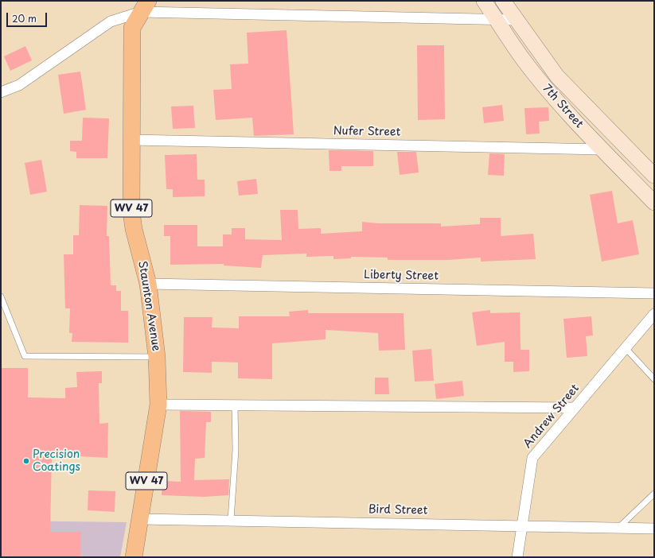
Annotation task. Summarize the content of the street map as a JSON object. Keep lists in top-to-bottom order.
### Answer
{
  "streets": {
    "main road": ["7th Street", "WV 47", "Staunton Avenue"],
    "street": [
      "Nufer Street",
      "Liberty Street",
      "Andrew Street",
      "Bird Street"
    ]
  },
  "crossings": [
    ["7th Street", "Nufer Street"],
    ["Nufer Street", "Staunton Avenue"],
    ["Liberty Street", "Staunton Avenue"],
    ["Staunton Avenue", "Bird Street"],
    ["Andrew Street", "Bird Street"]
  ],
  "places": ["Precision Coatings"],
  "scale_bar": "20 m"
}
